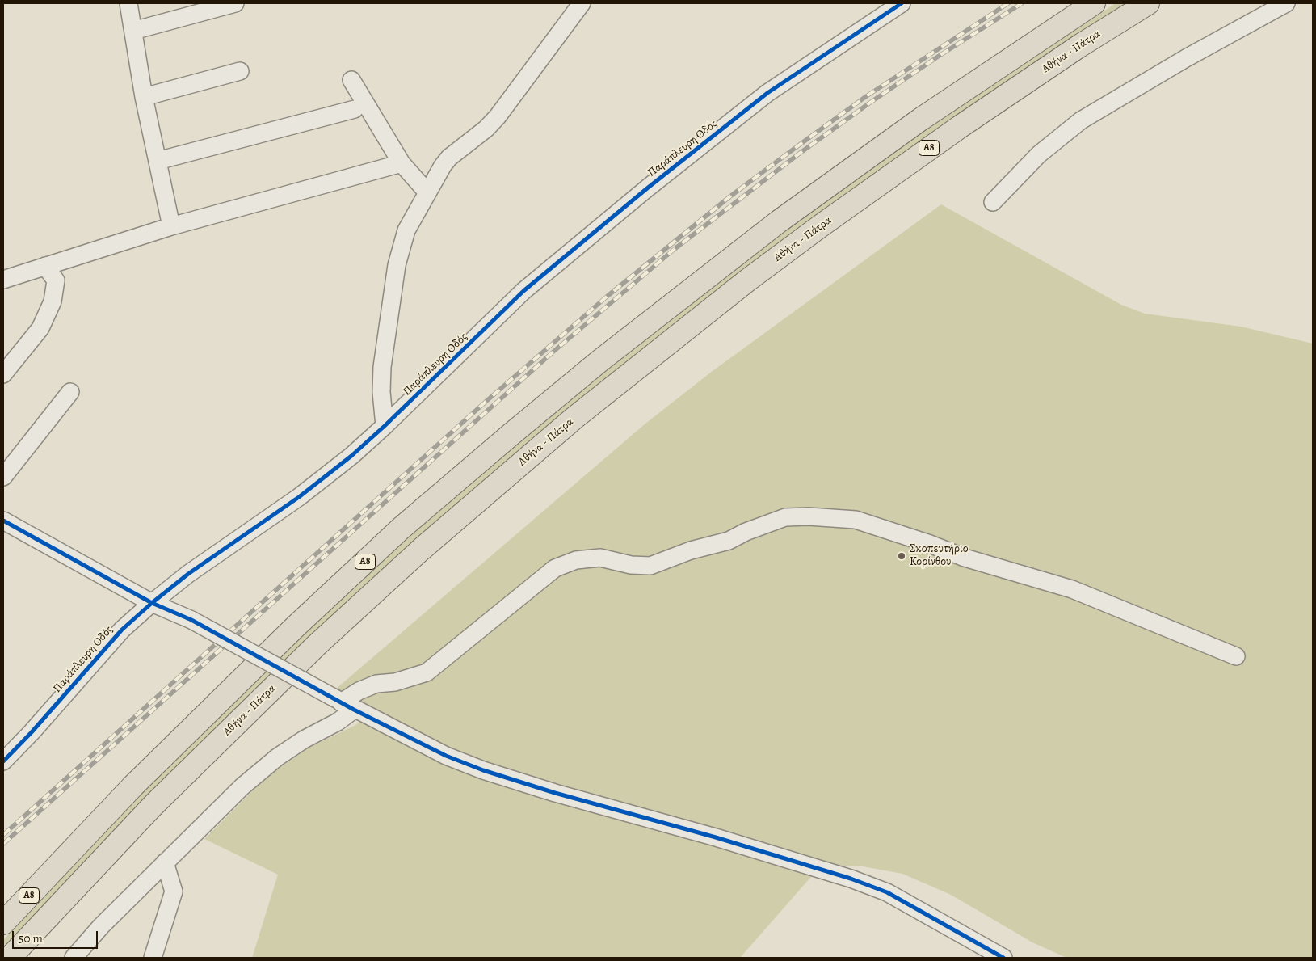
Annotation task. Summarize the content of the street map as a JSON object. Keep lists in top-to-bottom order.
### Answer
{
  "streets": {
    "highway": ["Αθήνα - Πάτρα", "Α8"],
    "street": ["Παράπλευρη Οδός"]
  },
  "places": ["Σκοπευτήριο Κορίνθου"],
  "scale_bar": "50 m"
}
